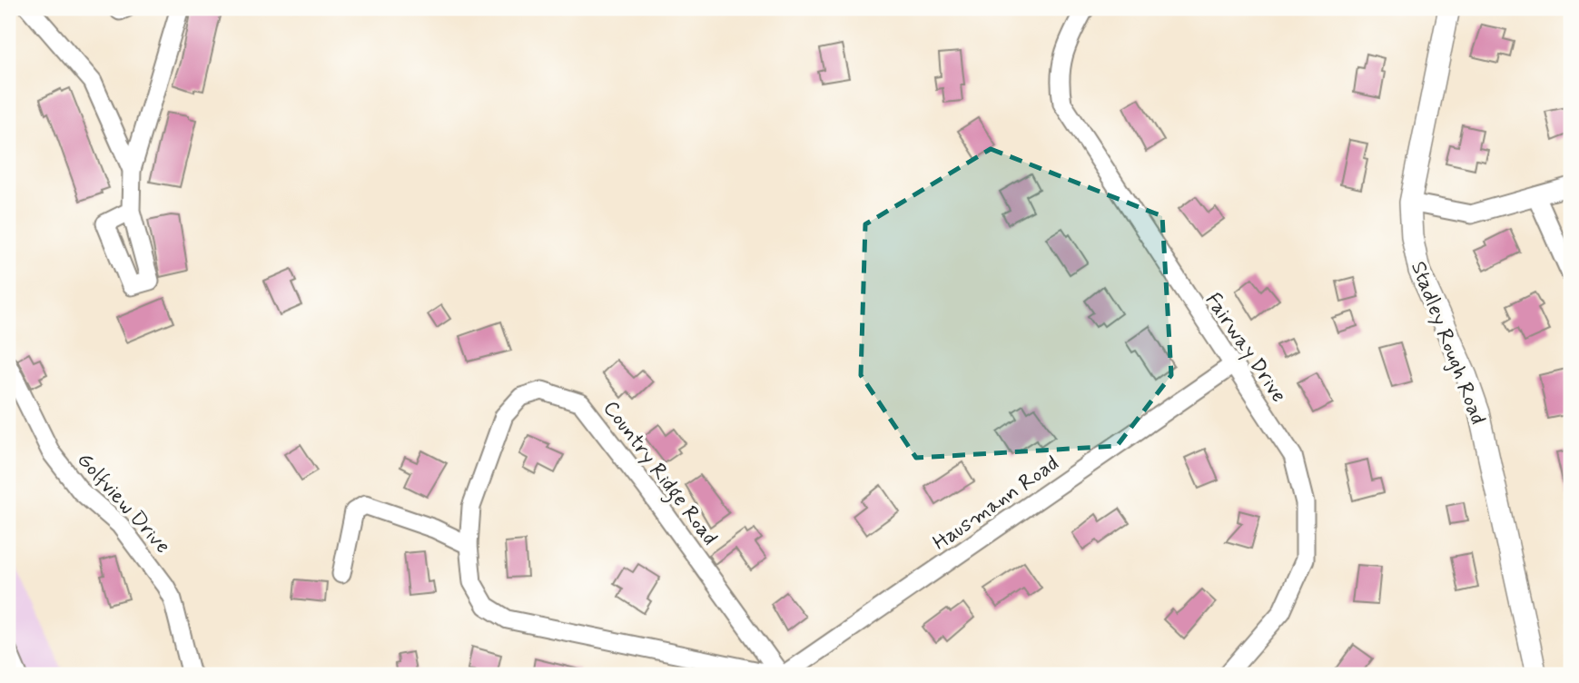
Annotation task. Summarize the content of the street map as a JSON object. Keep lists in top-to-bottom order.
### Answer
{
  "streets": {
    "main road": ["Stadley Rough Road"],
    "street": [
      "Fairway Drive",
      "Country Ridge Road",
      "Golfview Drive",
      "Hausmann Road"
    ]
  },
  "crossings": [
    ["Fairway Drive", "Hausmann Road"],
    ["Country Ridge Road", "Hausmann Road"]
  ]
}
